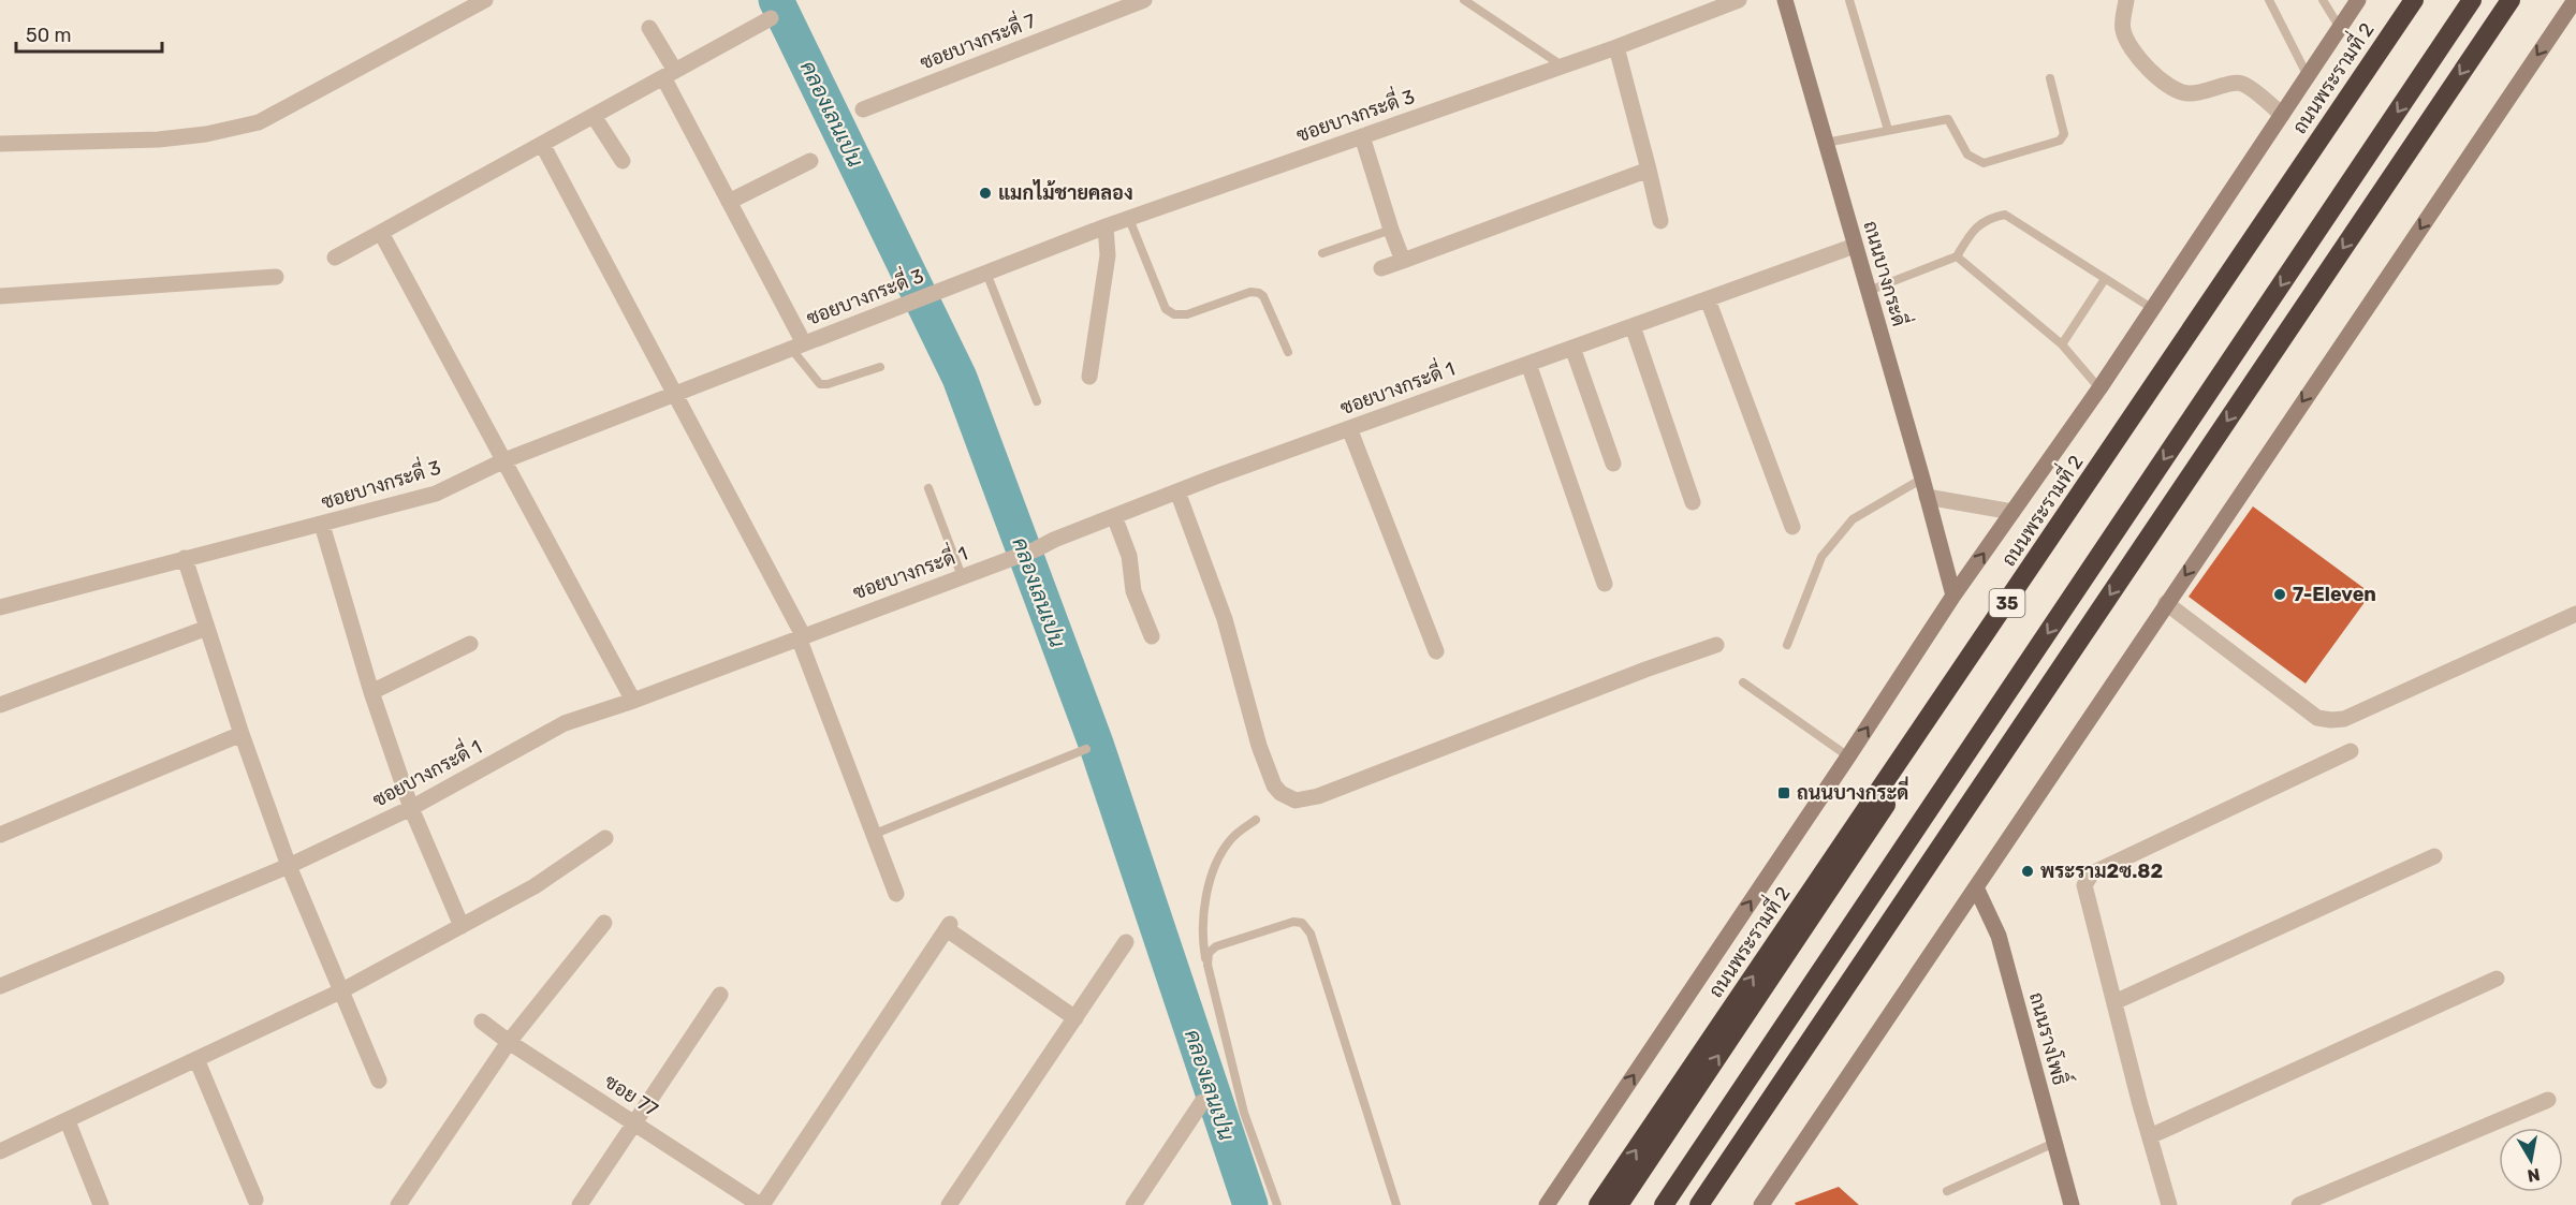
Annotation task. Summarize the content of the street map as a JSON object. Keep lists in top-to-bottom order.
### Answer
{
  "streets": {
    "highway": ["ถนนพระรามที่ 2", "35"],
    "main road": ["ถนนบางกระดี่", "ถนนรางโพธิ์"],
    "street": [
      "ซอยบางกระดี่ 7",
      "ซอยบางกระดี่ 3",
      "ซอยบางกระดี่ 1",
      "ซอย 77"
    ]
  },
  "crossings": [
    ["ถนนพระรามที่ 2", "ถนนบางกระดี่"],
    ["ถนนบางกระดี่", "ซอยบางกระดี่ 1"]
  ],
  "water": ["คลองเลนเปน"],
  "places": {
    "other": ["แมกไม้ชายคลอง", "7-Eleven", "พระราม2ซ.82"],
    "transit": ["ถนนบางกระดี่"]
  },
  "scale_bar": "50 m",
  "north": "bottom"
}
